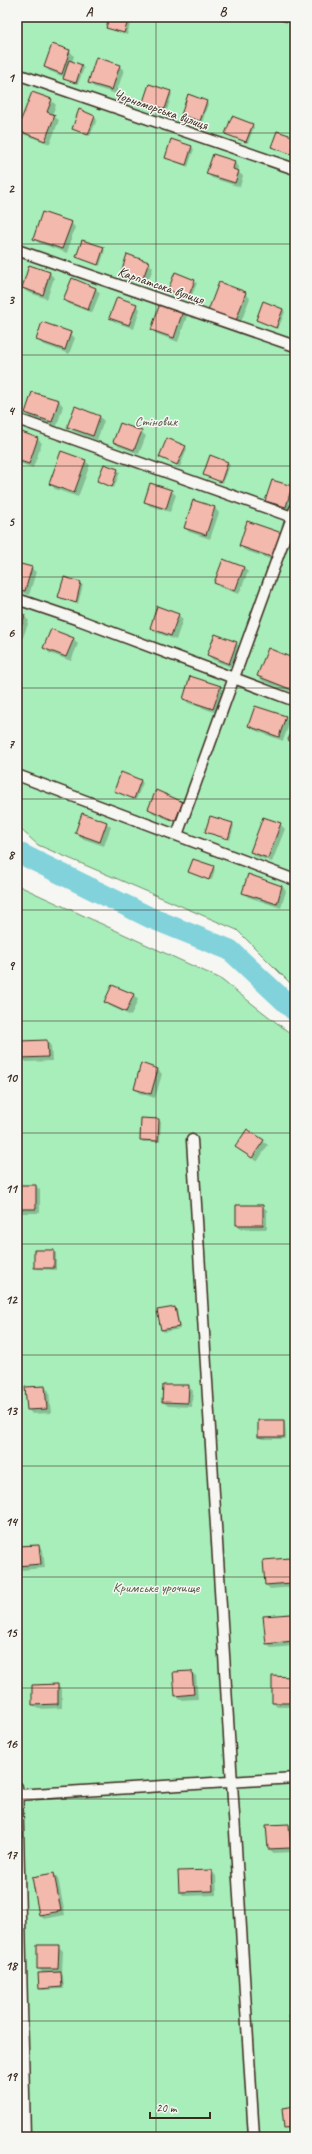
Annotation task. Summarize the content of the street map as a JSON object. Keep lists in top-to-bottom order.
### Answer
{
  "streets": {
    "lane": ["Чорноморська вулиця", "Карпатська вулиця"]
  },
  "parks": ["Стіновик", "Кримське урочище"],
  "scale_bar": "20 m",
  "grid": {
    "columns": ["A", "B"],
    "rows": [
      "1",
      "2",
      "3",
      "4",
      "5",
      "6",
      "7",
      "8",
      "9",
      "10",
      "11",
      "12",
      "13",
      "14",
      "15",
      "16",
      "17",
      "18",
      "19"
    ]
  }
}
